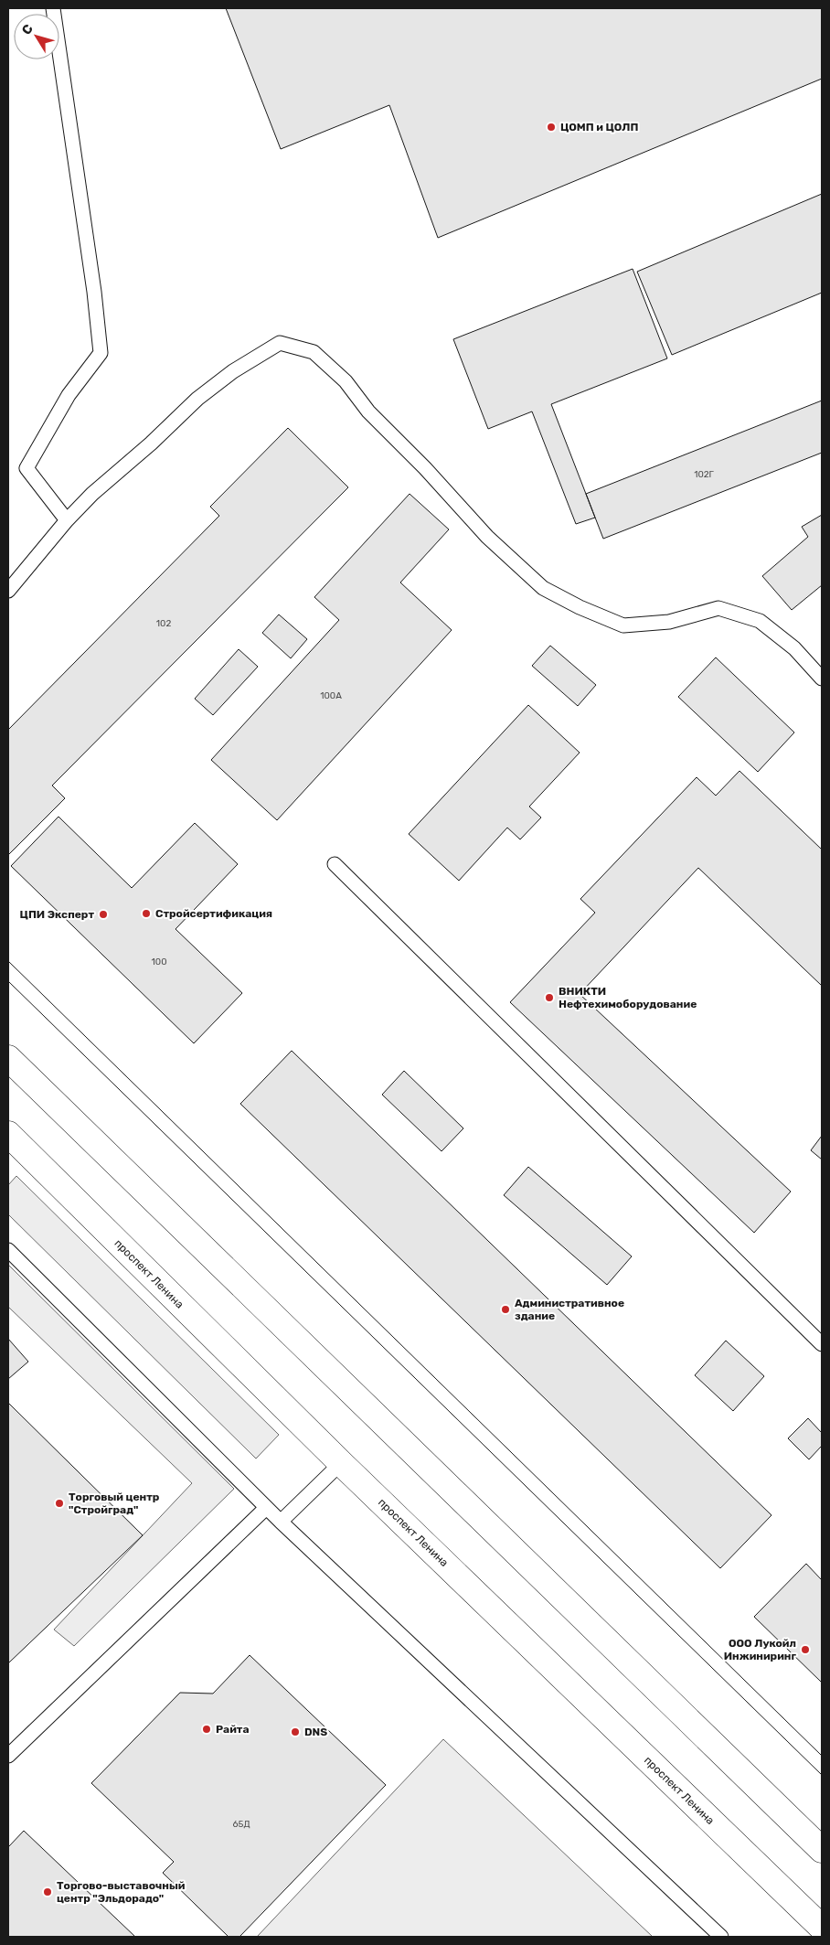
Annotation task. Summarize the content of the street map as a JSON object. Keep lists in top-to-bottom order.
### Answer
{
  "streets": {
    "main road": ["проспект Ленина"]
  },
  "places": [
    "ЦОМП и ЦОЛП",
    "Стройсертификация",
    "ЦПИ Эксперт",
    "ВНИКТИ Нефтехимоборудование",
    "Административное здание",
    "Торговый центр \"Стройград\"",
    "ООО Лукойл Инжиниринг",
    "Райта",
    "DNS",
    "Торгово-выставочный центр \"Эльдорадо\""
  ],
  "house_numbers": [
    "102Г",
    "102",
    "100А",
    "100",
    "65Д"
  ],
  "north": "top left"
}
